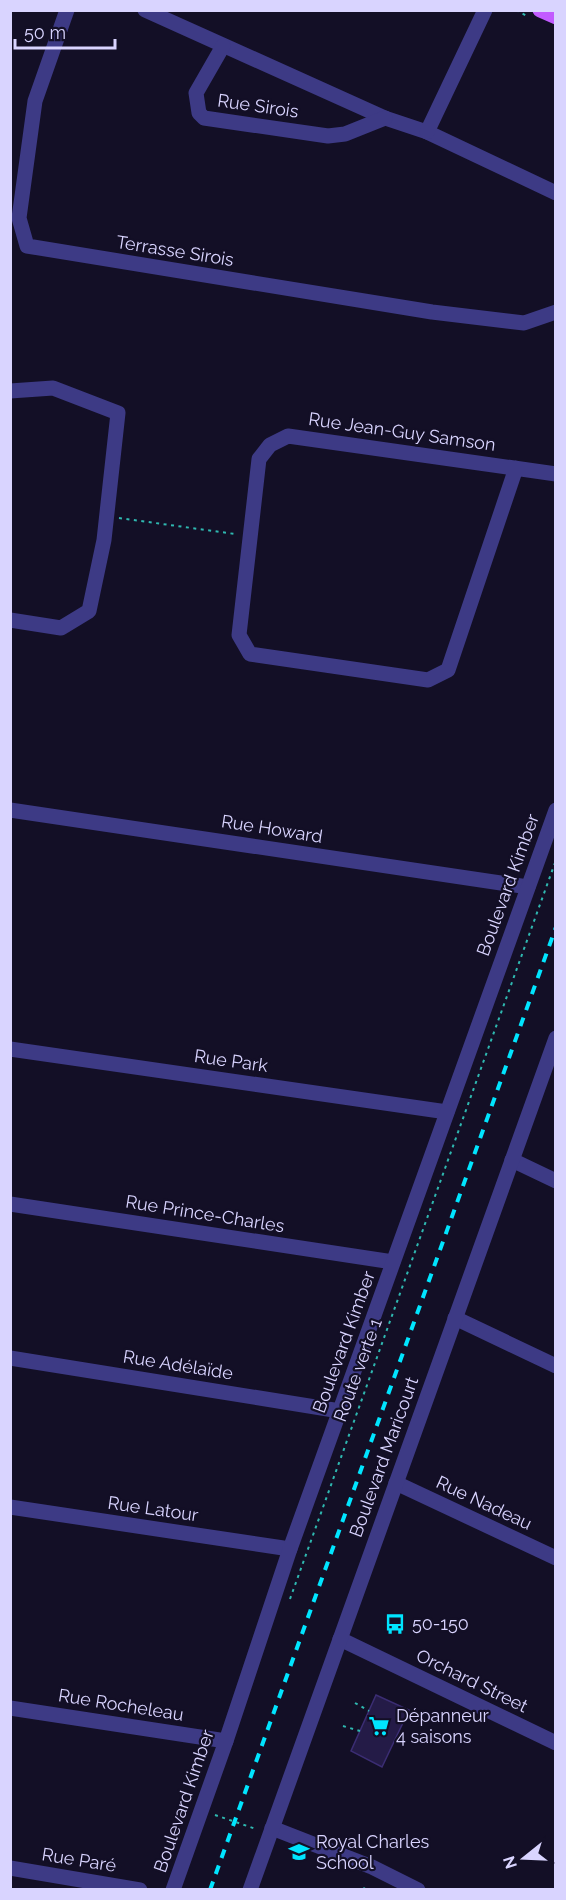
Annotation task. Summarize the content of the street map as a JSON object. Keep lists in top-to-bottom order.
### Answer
{
  "streets": {
    "street": [
      "Rue Sirois",
      "Terrasse Sirois",
      "Rue Jean-Guy Samson",
      "Rue Howard",
      "Boulevard Kimber",
      "Rue Park",
      "Rue Prince-Charles",
      "Rue Adélaïde",
      "Boulevard Maricourt",
      "Rue Nadeau",
      "Rue Latour",
      "Orchard Street",
      "Rue Rocheleau",
      "Rue Paré"
    ],
    "path": ["Route verte 1"]
  },
  "crossings": [
    ["Rue Howard", "Boulevard Kimber"],
    ["Boulevard Kimber", "Rue Park"],
    ["Boulevard Kimber", "Rue Prince-Charles"],
    ["Boulevard Kimber", "Rue Adélaïde"],
    ["Boulevard Kimber", "Rue Latour"],
    ["Boulevard Kimber", "Rue Rocheleau"],
    ["Boulevard Maricourt", "Rue Nadeau"],
    ["Boulevard Maricourt", "Orchard Street"]
  ],
  "places": {
    "bus stop": ["50-150"],
    "supermarket": ["Dépanneur 4 saisons"],
    "school or university": ["Royal Charles School"]
  },
  "scale_bar": "50 m",
  "north": "left"
}
